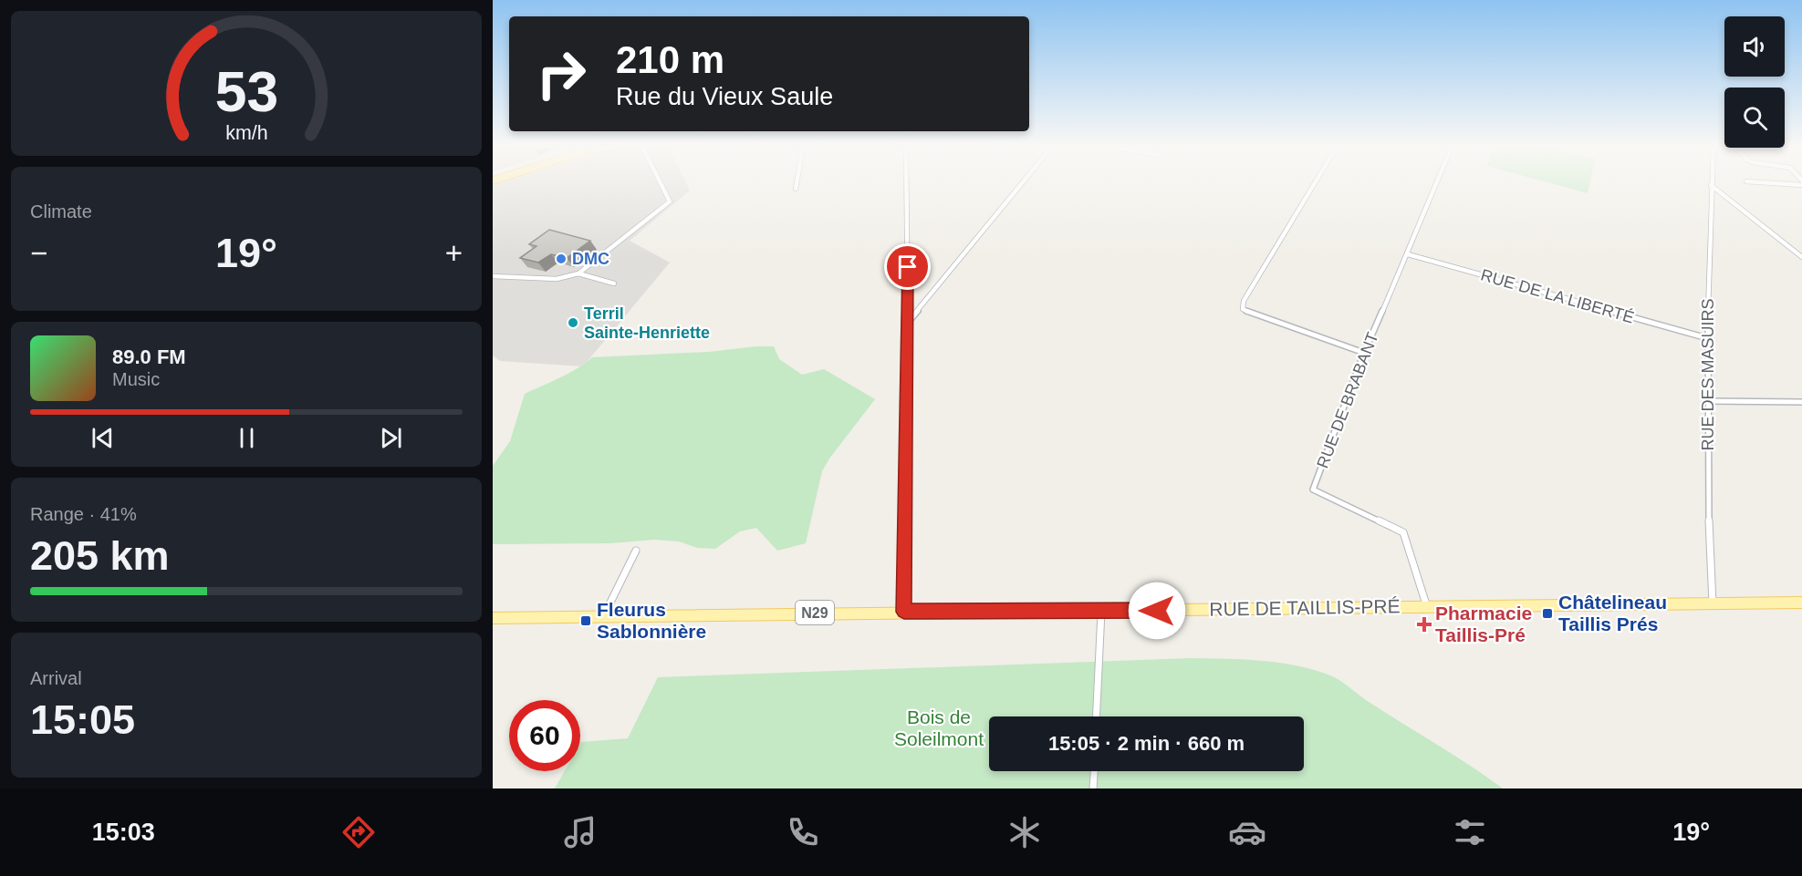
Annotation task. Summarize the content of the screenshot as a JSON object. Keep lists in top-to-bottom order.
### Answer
{
  "streets": {
    "main road": ["RUE DE TAILLIS-PRÉ", "N29"],
    "street": ["RUE DE LA LIBERTÉ", "RUE DES MASUIRS", "RUE DE BRABANT"]
  },
  "crossings": [
    ["RUE DE LA LIBERTÉ", "RUE DES MASUIRS"],
    ["RUE DE LA LIBERTÉ", "RUE DE BRABANT"],
    ["RUE DES MASUIRS", "RUE DE TAILLIS-PRÉ"],
    ["RUE DE BRABANT", "RUE DE TAILLIS-PRÉ"],
    ["RUE DE TAILLIS-PRÉ", "N29"]
  ],
  "parks": ["Bois de Soleilmont"],
  "places": {
    "other": ["DMC", "Terril Sainte-Henriette"],
    "transit": ["Châtelineau Taillis Prés", "Fleurus Sablonnière"],
    "health": ["Pharmacie Taillis-Pré"]
  },
  "page": {
    "turn": ["210 m", "Rue du Vieux Saule"],
    "tile": [
      "Climate",
      ["Range · 41%", "205 km"],
      ["Arrival", "15:05"]
    ],
    "heat": ["−", "19°", "+"],
    "song": ["89.0 FM", "Music"],
    "limit": "60",
    "trip": "15:05 · 2 min · 660 m",
    "tabs": ["15:03", "19°"],
    "gauge": ["53", "km/h"]
  }
}
